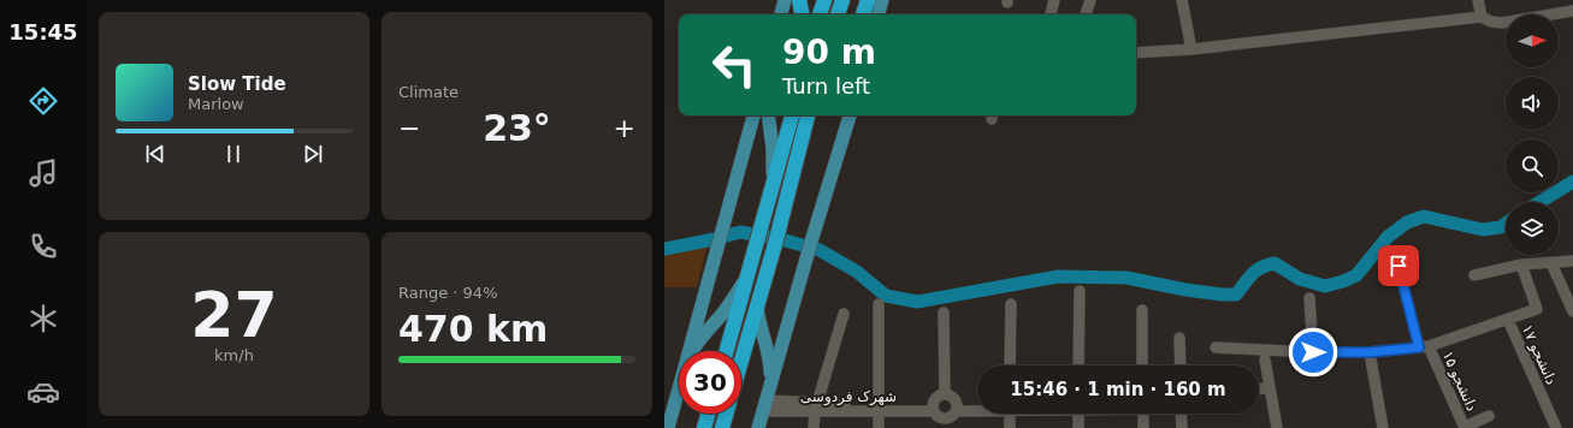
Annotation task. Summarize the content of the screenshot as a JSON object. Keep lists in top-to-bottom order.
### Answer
{
  "streets": {
    "street": ["دانشجو ۱۷", "دانشجو ۱۵", "شهرک فردوسی"]
  },
  "north": "right",
  "page": {
    "tabs": "15:45",
    "tile": [
      "Climate",
      ["27", "km/h"],
      ["Range · 94%", "470 km"]
    ],
    "turn": ["90 m", "Turn left"],
    "song": ["Slow Tide", "Marlow"],
    "heat": ["−", "23°", "+"],
    "limit": "30",
    "trip": "15:46 · 1 min · 160 m"
  }
}
